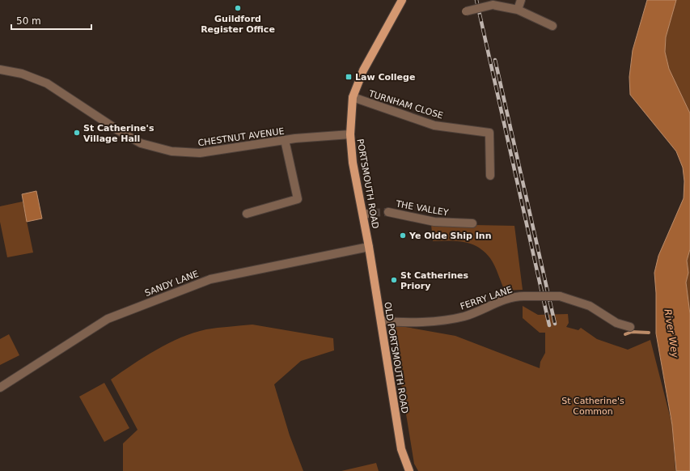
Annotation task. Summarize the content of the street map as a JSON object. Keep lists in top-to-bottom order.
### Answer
{
  "streets": {
    "main road": ["PORTSMOUTH ROAD", "OLD PORTSMOUTH ROAD"],
    "street": [
      "TURNHAM CLOSE",
      "CHESTNUT AVENUE",
      "THE VALLEY",
      "SANDY LANE",
      "FERRY LANE"
    ]
  },
  "crossings": [
    ["TURNHAM CLOSE", "PORTSMOUTH ROAD"],
    ["CHESTNUT AVENUE", "PORTSMOUTH ROAD"],
    ["PORTSMOUTH ROAD", "SANDY LANE"],
    ["PORTSMOUTH ROAD", "OLD PORTSMOUTH ROAD"],
    ["SANDY LANE", "OLD PORTSMOUTH ROAD"],
    ["FERRY LANE", "OLD PORTSMOUTH ROAD"]
  ],
  "water": ["River Wey"],
  "parks": ["St Catherine's Common"],
  "places": {
    "other": [
      "Guildford Register Office",
      "St Catherine's Village Hall",
      "Ye Olde Ship Inn",
      "St Catherines Priory"
    ],
    "transit": ["Law College"]
  },
  "scale_bar": "50 m"
}
